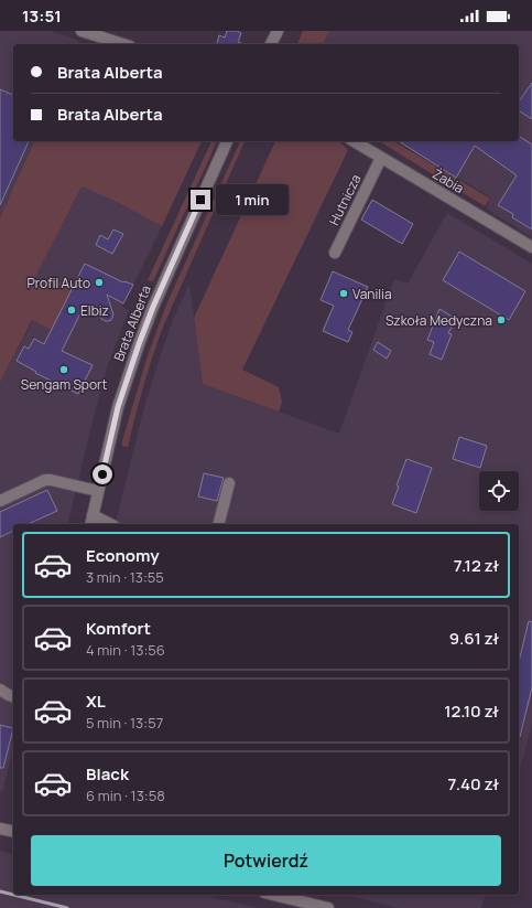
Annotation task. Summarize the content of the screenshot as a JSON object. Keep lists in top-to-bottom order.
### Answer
{
  "streets": {
    "street": ["Żabia", "Hutnicza", "Brata Alberta"]
  },
  "crossings": [
    ["Żabia", "Hutnicza"]
  ],
  "places": [
    "Profil Auto",
    "Vanilia",
    "Elbiz",
    "Szkoła Medyczna",
    "Sengam Sport"
  ],
  "page": {
    "status": "13:51",
    "banner": ["Brata Alberta", "Brata Alberta"],
    "bubble": "1 min",
    "list": [
      {
        "name": "Economy",
        "note": "3 min · 13:55",
        "value": "7.12 zł"
      },
      {
        "name": "Komfort",
        "note": "4 min · 13:56",
        "value": "9.61 zł"
      },
      {
        "name": "XL",
        "note": "5 min · 13:57",
        "value": "12.10 zł"
      },
      {
        "name": "Black",
        "note": "6 min · 13:58",
        "value": "7.40 zł"
      }
    ],
    "buttons": "Potwierdź"
  }
}
